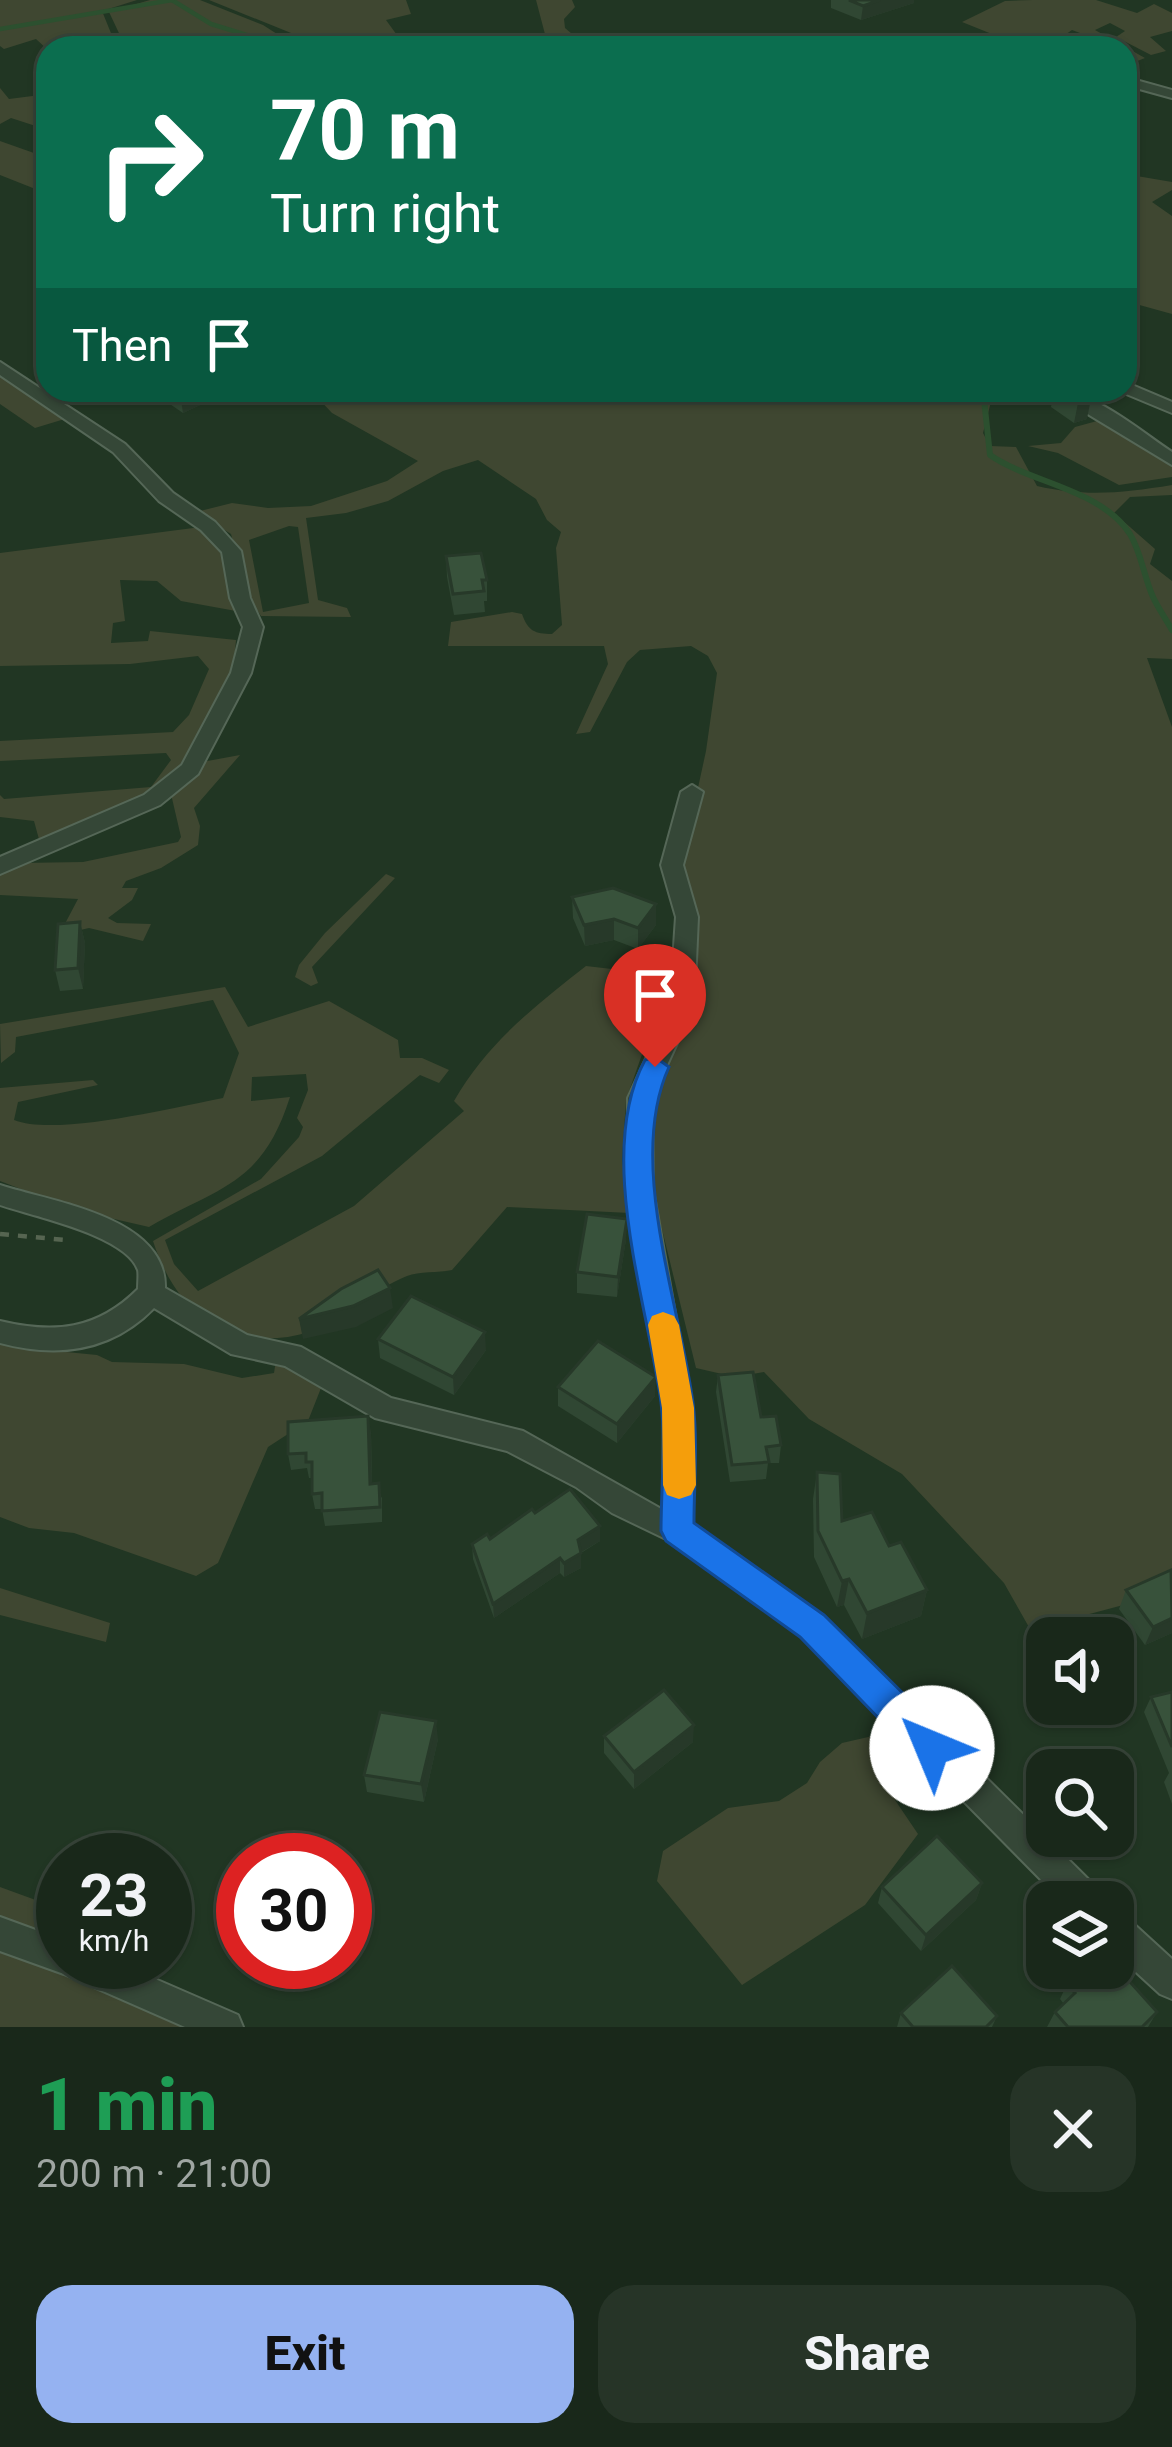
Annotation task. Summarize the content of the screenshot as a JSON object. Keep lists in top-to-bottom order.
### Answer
{
  "page": {
    "turn": ["70 m", "Turn right"],
    "then": "Then",
    "speed": "23 km/h",
    "limit": "30",
    "heading": ["1 min", "200 m · 21:00"],
    "buttons": ["Exit", "Share"]
  }
}
